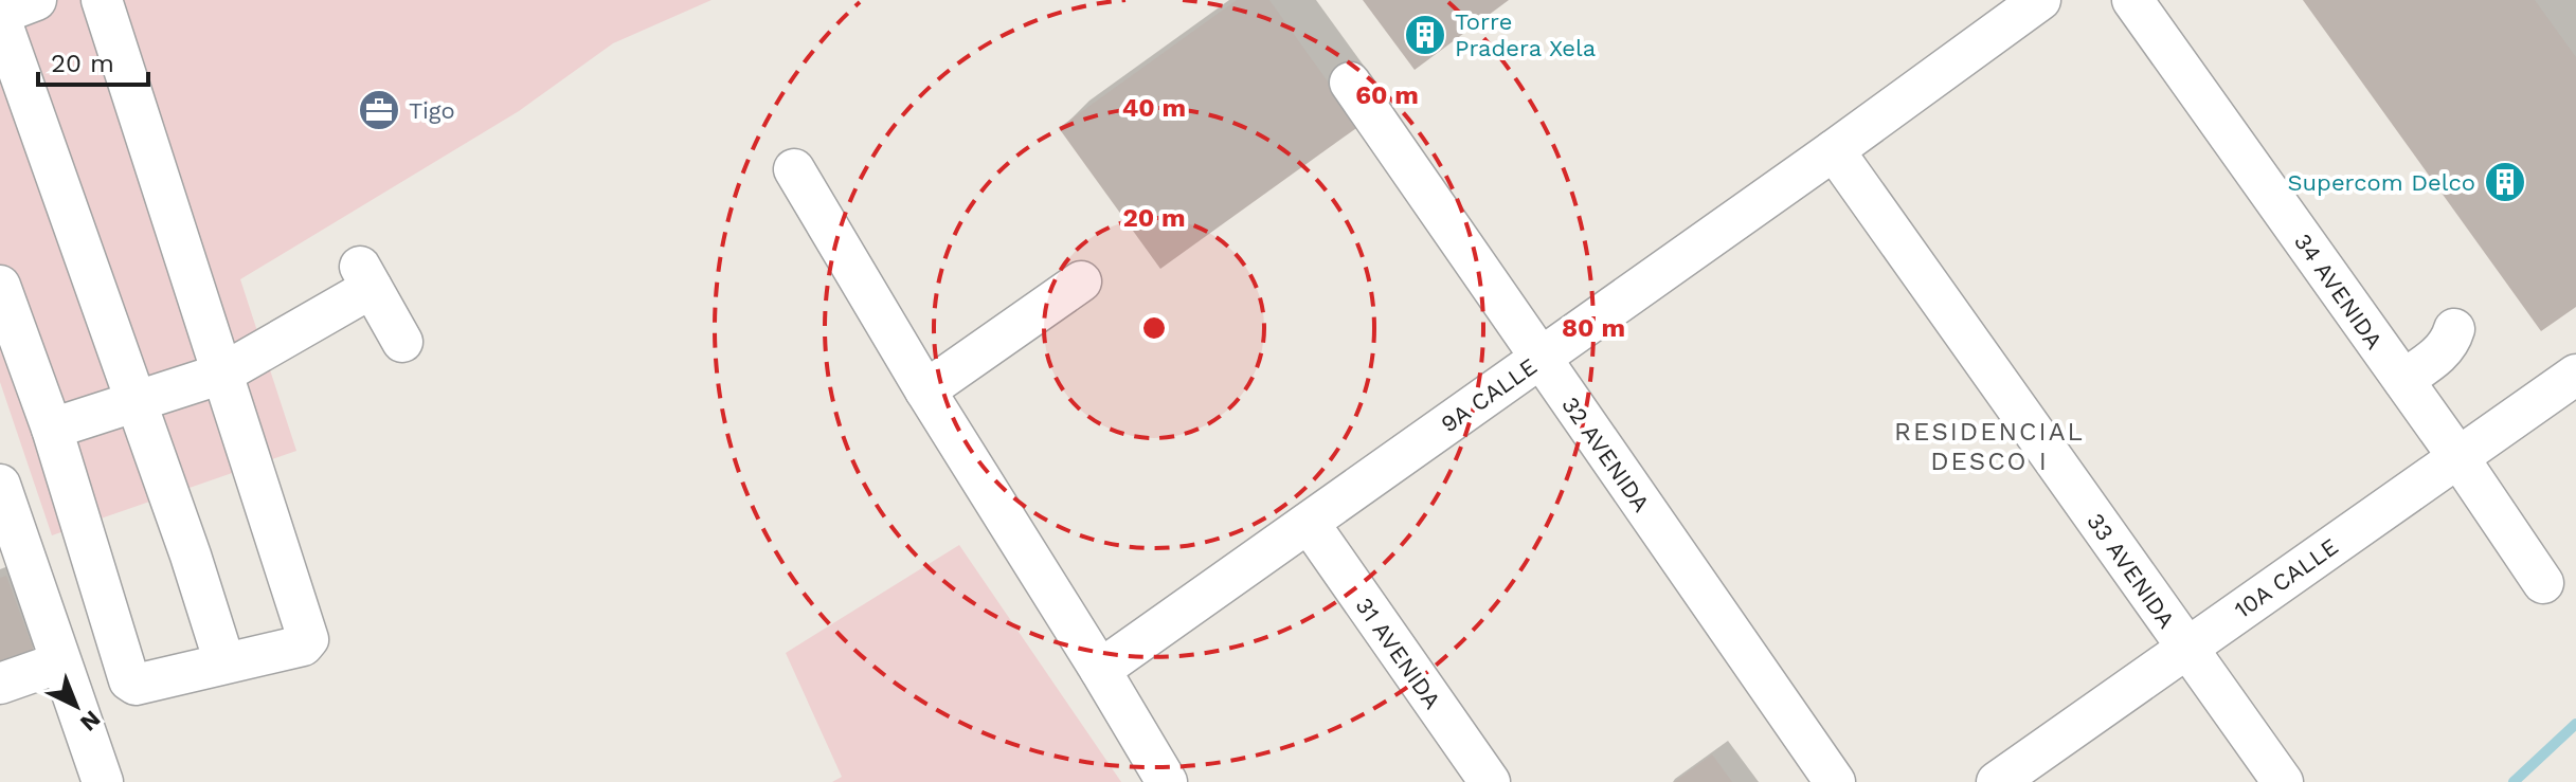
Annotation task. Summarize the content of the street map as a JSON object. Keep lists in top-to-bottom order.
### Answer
{
  "streets": {
    "street": [
      "34 AVENIDA",
      "9A CALLE",
      "32 AVENIDA",
      "33 AVENIDA",
      "10A CALLE",
      "31 AVENIDA"
    ]
  },
  "crossings": [
    ["34 AVENIDA", "10A CALLE"],
    ["9A CALLE", "32 AVENIDA"],
    ["9A CALLE", "33 AVENIDA"],
    ["9A CALLE", "31 AVENIDA"],
    ["33 AVENIDA", "10A CALLE"]
  ],
  "districts": ["RESIDENCIAL DESCO I"],
  "places": {
    "building": ["Torre Pradera Xela", "Supercom Delco"],
    "office": ["Tigo"]
  },
  "scale_bar": "20 m",
  "north": "bottom right",
  "rings": [
    "60 m",
    "40 m",
    "20 m",
    "80 m"
  ]
}
